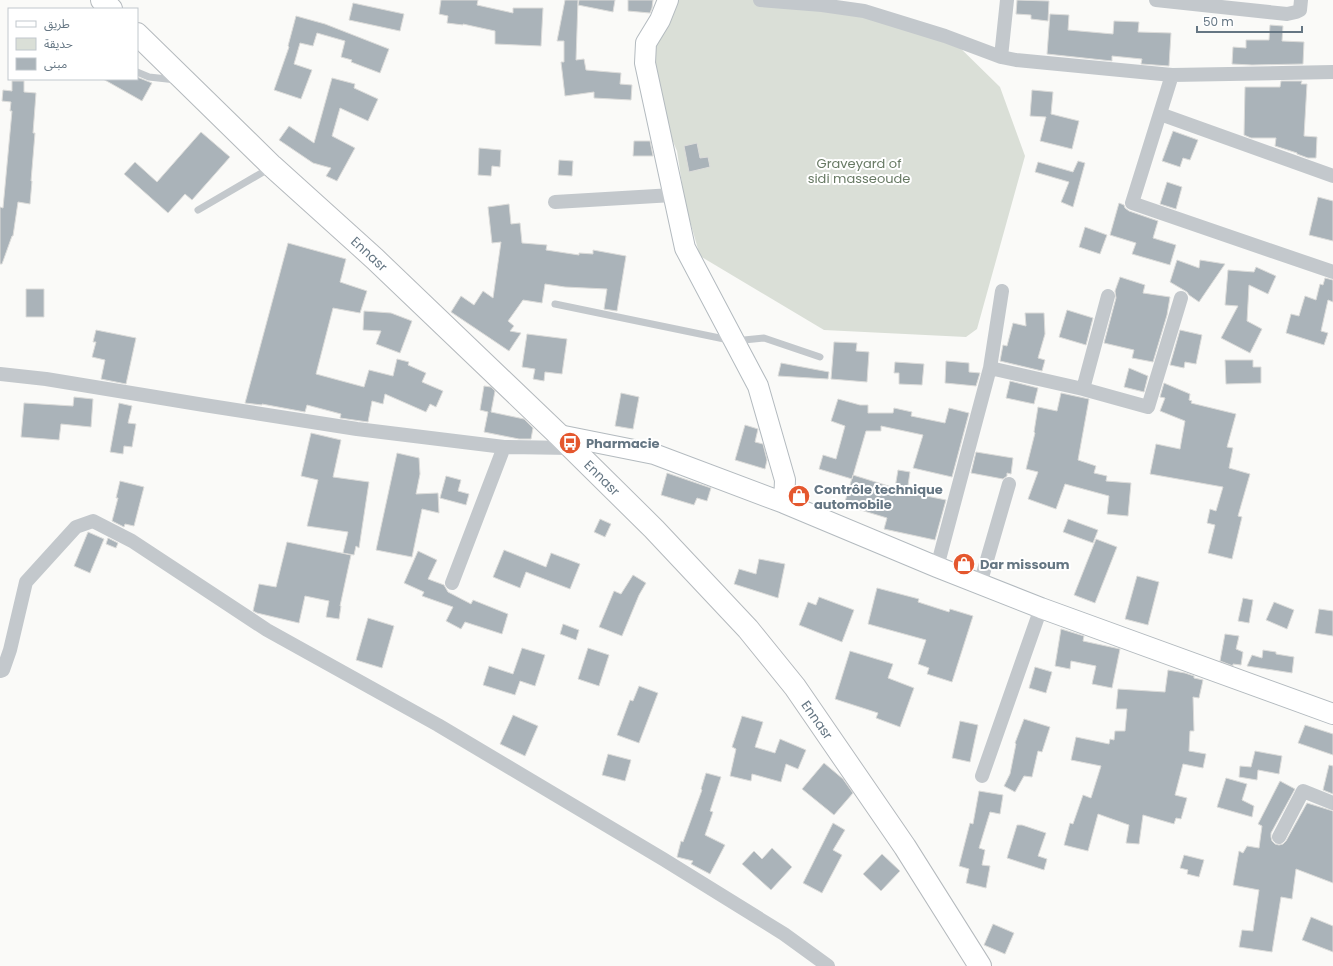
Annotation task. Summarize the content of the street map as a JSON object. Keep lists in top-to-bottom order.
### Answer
{
  "streets": {
    "main road": ["Ennasr"]
  },
  "parks": ["Graveyard of sidi masseoude"],
  "places": {
    "bus stop": ["Pharmacie"],
    "shop": ["Contrôle technique automobile", "Dar missoum"]
  },
  "legend": ["طريق", "حديقة", "مبنى"],
  "scale_bar": "50 m"
}
